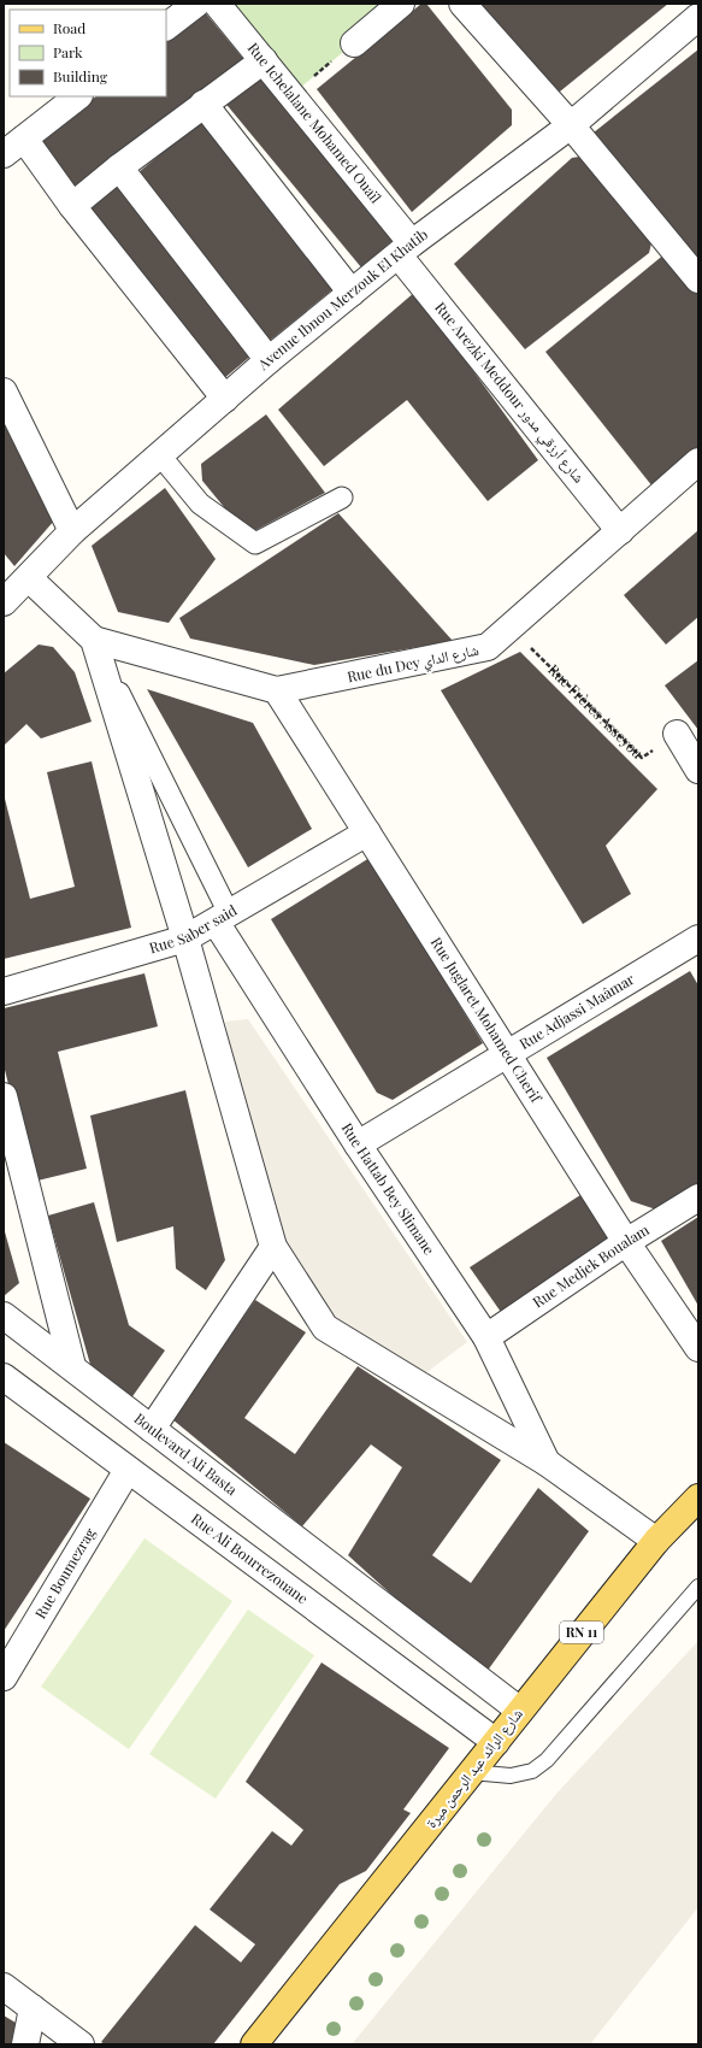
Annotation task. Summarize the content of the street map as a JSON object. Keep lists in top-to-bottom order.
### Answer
{
  "streets": {
    "main road": ["RN 11", "شارع الرائد عبد الرحمن ميرة"],
    "street": [
      "Rue Ichelalane Mohamed Ouaïl",
      "Avenue Ibnou Merzouk El Khatib",
      "Rue Arezki Meddour شارع أرزقي مدور",
      "Rue du Dey شارع الداي",
      "Rue Saber said",
      "Rue Adjassi Maâmar",
      "Rue Juglaret Mohamed Cherif",
      "Rue Hattab Bey Slimane",
      "Rue Medjek Boualam",
      "Boulevard Ali Basta",
      "Rue Ali Bourrezouane",
      "Rue Boumezrag"
    ],
    "path": ["Rue Frères Asseyou"]
  },
  "crossings": [
    ["Rue Ichelalane Mohamed Ouaïl", "Avenue Ibnou Merzouk El Khatib"],
    ["Rue Ichelalane Mohamed Ouaïl", "Rue Arezki Meddour شارع أرزقي مدور"],
    ["Avenue Ibnou Merzouk El Khatib", "Rue Arezki Meddour شارع أرزقي مدور"],
    ["Rue Arezki Meddour شارع أرزقي مدور", "Rue du Dey شارع الداي"],
    ["Rue du Dey شارع الداي", "Rue Frères Asseyou"],
    ["Rue du Dey شارع الداي", "Rue Juglaret Mohamed Cherif"],
    ["Rue Saber said", "Rue Juglaret Mohamed Cherif"],
    ["Rue Saber said", "Rue Hattab Bey Slimane"],
    ["Rue Adjassi Maâmar", "Rue Juglaret Mohamed Cherif"],
    ["Rue Adjassi Maâmar", "Rue Hattab Bey Slimane"],
    ["Rue Juglaret Mohamed Cherif", "Rue Medjek Boualam"],
    ["Rue Hattab Bey Slimane", "Rue Medjek Boualam"],
    ["Boulevard Ali Basta", "شارع الرائد عبد الرحمن ميرة"],
    ["Rue Ali Bourrezouane", "Rue Boumezrag"],
    ["Rue Ali Bourrezouane", "شارع الرائد عبد الرحمن ميرة"]
  ],
  "legend": ["Road", "Park", "Building"]
}
